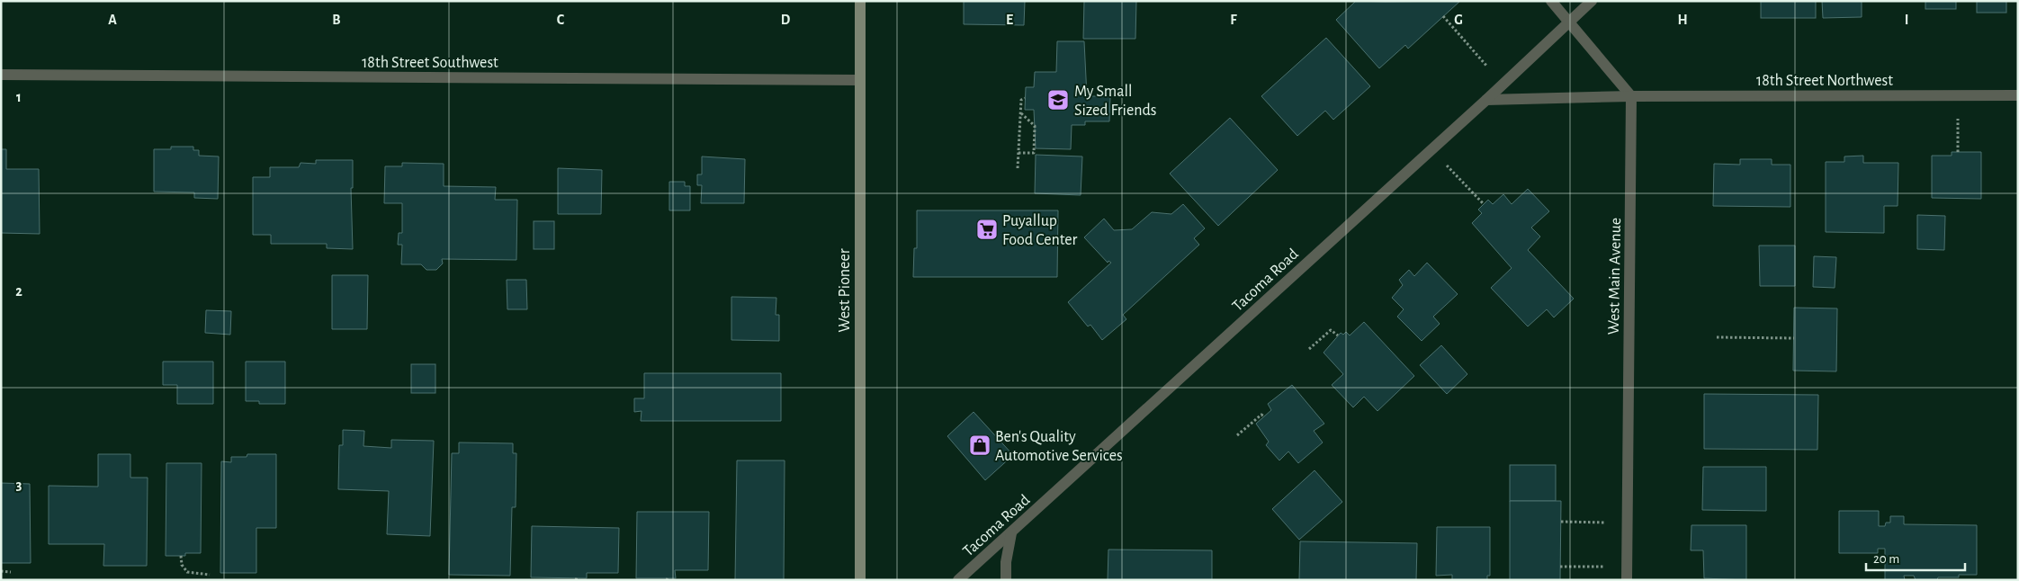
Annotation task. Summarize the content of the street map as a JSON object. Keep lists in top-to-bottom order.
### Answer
{
  "streets": {
    "main road": ["West Pioneer"],
    "street": [
      "18th Street Southwest",
      "18th Street Northwest",
      "West Main Avenue",
      "Tacoma Road"
    ]
  },
  "crossings": [
    ["18th Street Southwest", "West Pioneer"],
    ["18th Street Northwest", "West Main Avenue"],
    ["18th Street Northwest", "Tacoma Road"]
  ],
  "places": {
    "school or university": ["My Small Sized Friends"],
    "supermarket": ["Puyallup Food Center"],
    "shop": ["Ben's Quality Automotive Services"]
  },
  "scale_bar": "20 m",
  "grid": {
    "columns": [
      "A",
      "B",
      "C",
      "D",
      "E",
      "F",
      "G",
      "H",
      "I"
    ],
    "rows": ["1", "2", "3"]
  }
}
